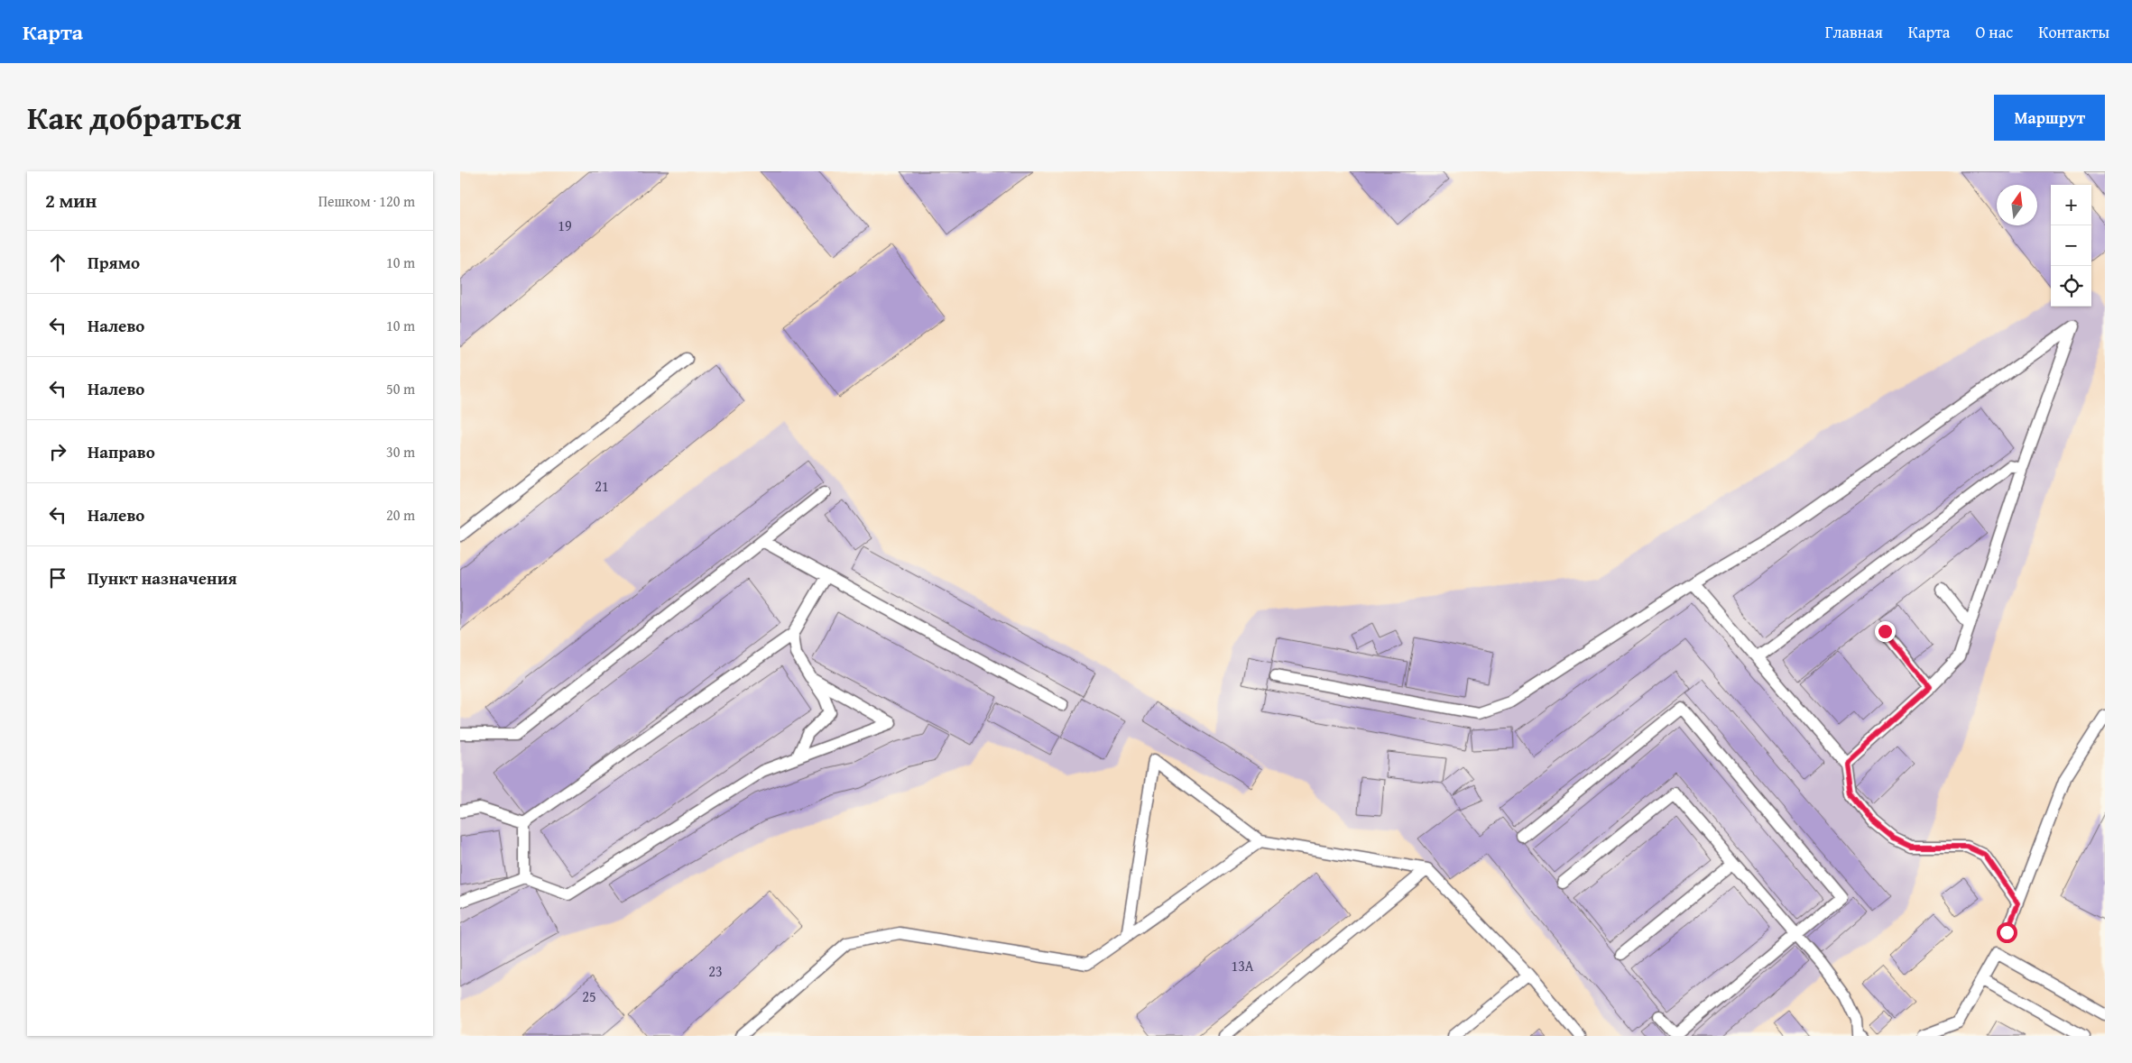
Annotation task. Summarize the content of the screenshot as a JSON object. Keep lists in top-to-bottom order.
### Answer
{
  "house_numbers": [
    "19",
    "21",
    "13А",
    "23",
    "25"
  ],
  "north": "top",
  "page": {
    "header": "Карта",
    "nav": [
      "Главная",
      "Карта",
      "О нас",
      "Контакты"
    ],
    "title": "Как добраться",
    "buttons": "Маршрут",
    "heading": ["2 мин", "Пешком · 120 m"],
    "map_buttons": ["+", "−"],
    "list": [
      ["Прямо", "10 m"],
      ["Налево", "10 m"],
      ["Налево", "50 m"],
      ["Направо", "30 m"],
      ["Налево", "20 m"],
      "Пункт назначения"
    ]
  }
}
